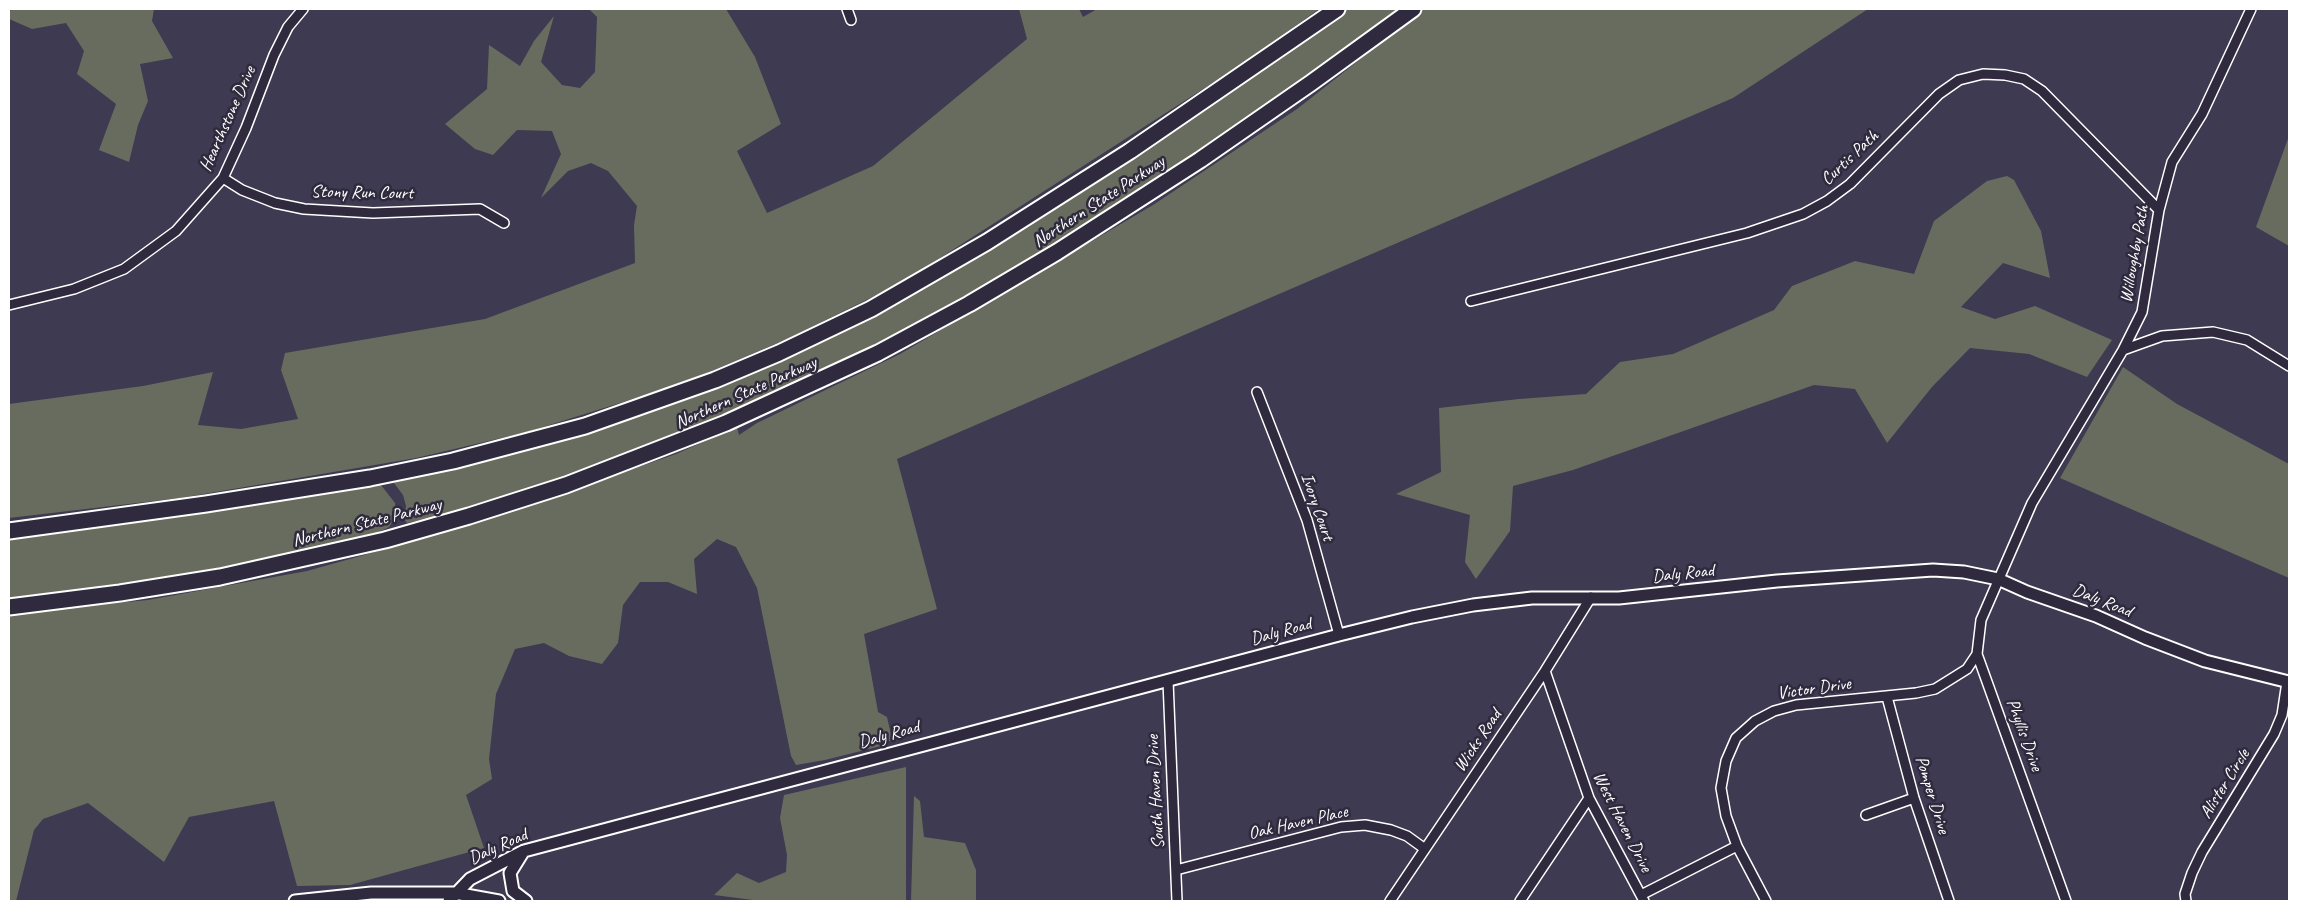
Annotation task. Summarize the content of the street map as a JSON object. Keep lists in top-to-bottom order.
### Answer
{
  "streets": {
    "highway": ["Northern State Parkway"],
    "street": [
      "Hearthstone Drive",
      "Curtis Path",
      "Stony Run Court",
      "Willoughby Path",
      "Ivory Court",
      "Daly Road",
      "Victor Drive",
      "Phyllis Drive",
      "Wicks Road",
      "Alister Circle",
      "South Haven Drive",
      "Pomper Drive",
      "West Haven Drive",
      "Oak Haven Place"
    ]
  },
  "crossings": [
    ["Hearthstone Drive", "Stony Run Court"],
    ["Curtis Path", "Willoughby Path"],
    ["Willoughby Path", "Daly Road"],
    ["Willoughby Path", "Phyllis Drive"],
    ["Ivory Court", "Daly Road"],
    ["Daly Road", "Phyllis Drive"],
    ["Daly Road", "Wicks Road"],
    ["Daly Road", "Alister Circle"],
    ["Daly Road", "South Haven Drive"],
    ["Victor Drive", "Phyllis Drive"],
    ["Victor Drive", "Pomper Drive"],
    ["Wicks Road", "West Haven Drive"],
    ["Wicks Road", "Oak Haven Place"],
    ["South Haven Drive", "Oak Haven Place"]
  ]
}
